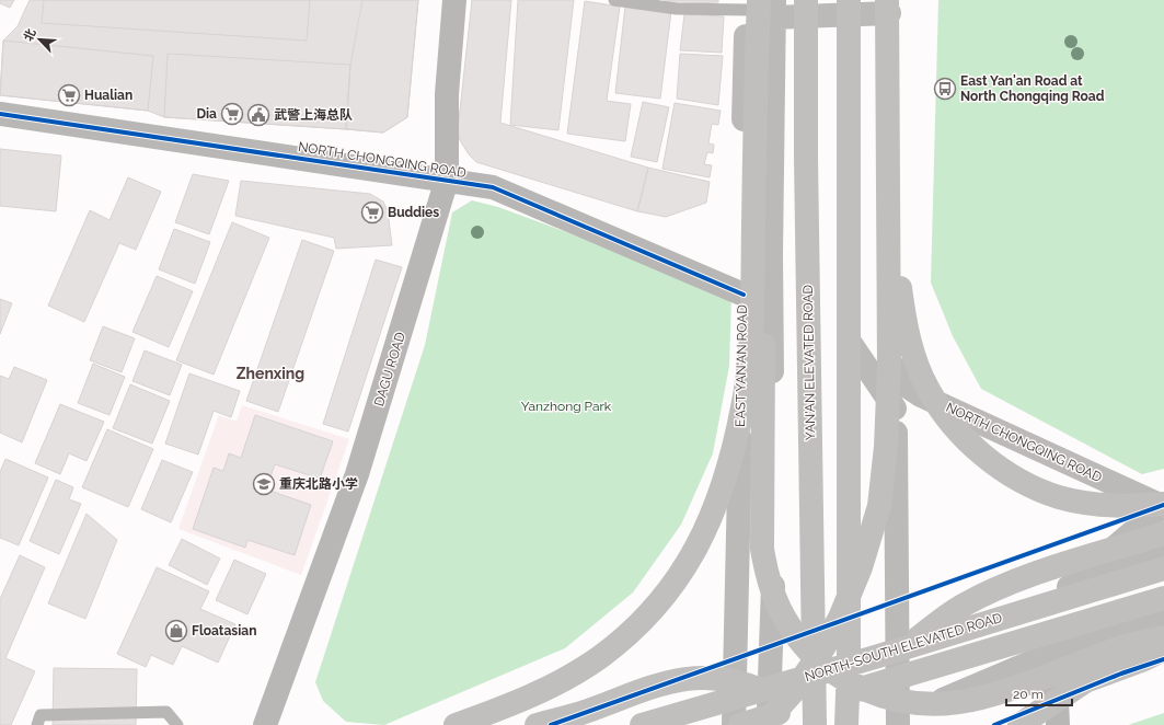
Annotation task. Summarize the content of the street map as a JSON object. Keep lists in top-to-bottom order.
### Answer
{
  "streets": {
    "highway": ["YAN'AN ELEVATED ROAD", "NORTH-SOUTH ELEVATED ROAD"],
    "main road": ["NORTH CHONGQING ROAD", "EAST YAN'AN ROAD"],
    "street": ["DAGU ROAD"]
  },
  "crossings": [
    ["NORTH CHONGQING ROAD", "EAST YAN'AN ROAD"],
    ["NORTH CHONGQING ROAD", "DAGU ROAD"],
    ["EAST YAN'AN ROAD", "NORTH-SOUTH ELEVATED ROAD"]
  ],
  "districts": ["Zhenxing"],
  "parks": ["Yanzhong Park"],
  "places": {
    "bus stop": ["East Yan'an Road at North Chongqing Road"],
    "supermarket": ["Hualian", "Dia", "Buddies"],
    "public building": ["武警上海总队"],
    "school or university": ["重庆北路小学"],
    "shop": ["Floatasian"]
  },
  "scale_bar": "20 m",
  "north": "top left"
}
